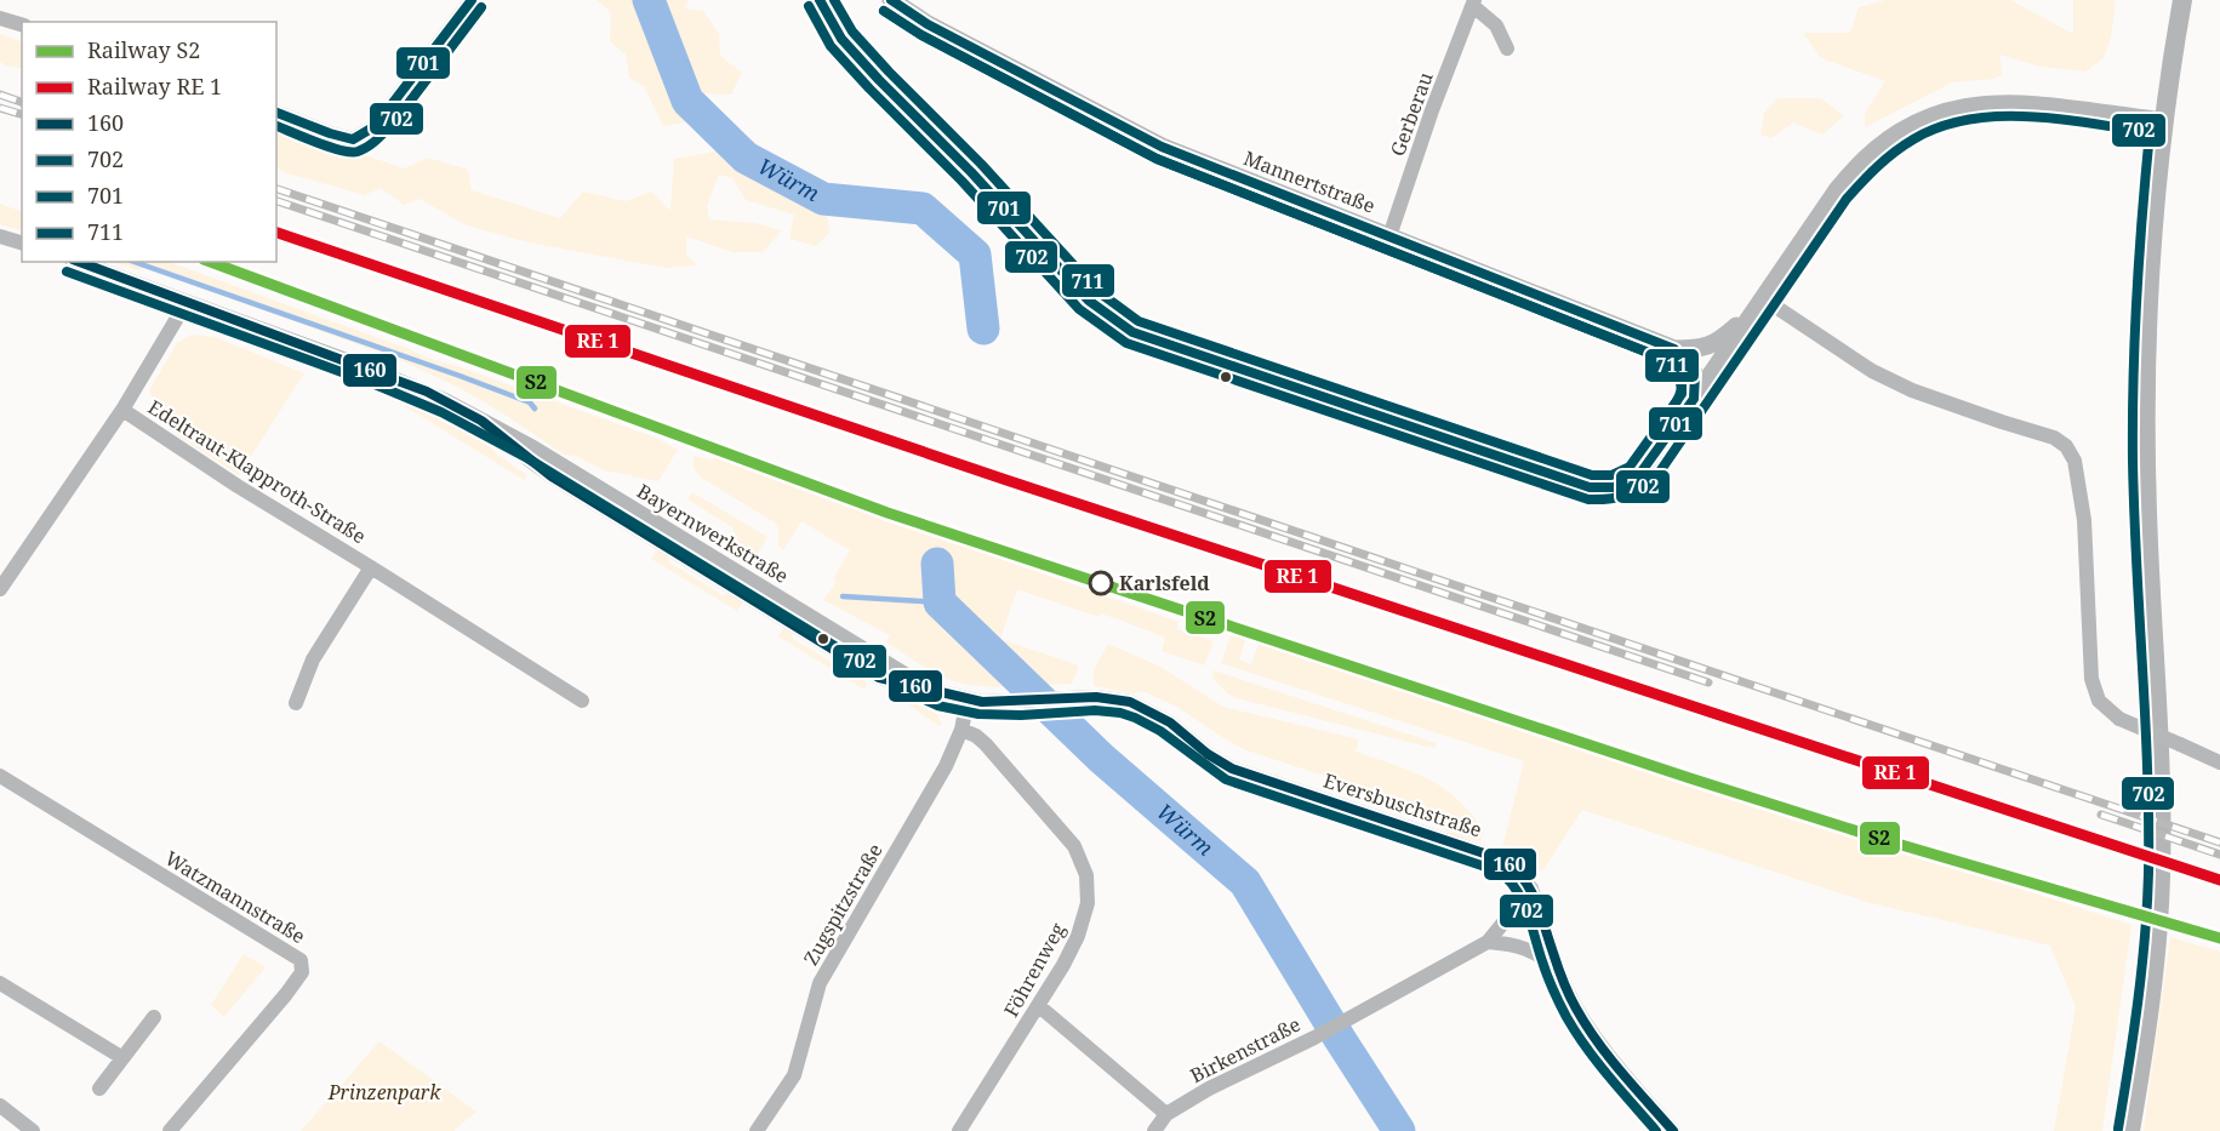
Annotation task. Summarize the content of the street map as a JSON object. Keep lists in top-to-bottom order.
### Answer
{
  "streets": {
    "street": [
      "Gerberau",
      "Mannertstraße",
      "Edeltraut-Klapproth-Straße",
      "Bayernwerkstraße",
      "Eversbuschstraße",
      "Watzmannstraße",
      "Zugspitzstraße",
      "Föhrenweg",
      "Birkenstraße"
    ]
  },
  "crossings": [
    ["Gerberau", "Mannertstraße"],
    ["Bayernwerkstraße", "Eversbuschstraße"],
    ["Bayernwerkstraße", "Zugspitzstraße"],
    ["Zugspitzstraße", "Föhrenweg"]
  ],
  "water": ["Würm"],
  "parks": ["Prinzenpark"],
  "places": ["Karlsfeld"],
  "lines": [
    "transit line 701",
    "transit line 711",
    "transit line 702",
    "rail line S2",
    "transit line 160"
  ],
  "legend": [
    "Railway S2",
    "Railway RE 1",
    "160",
    "702",
    "701",
    "711"
  ]
}
